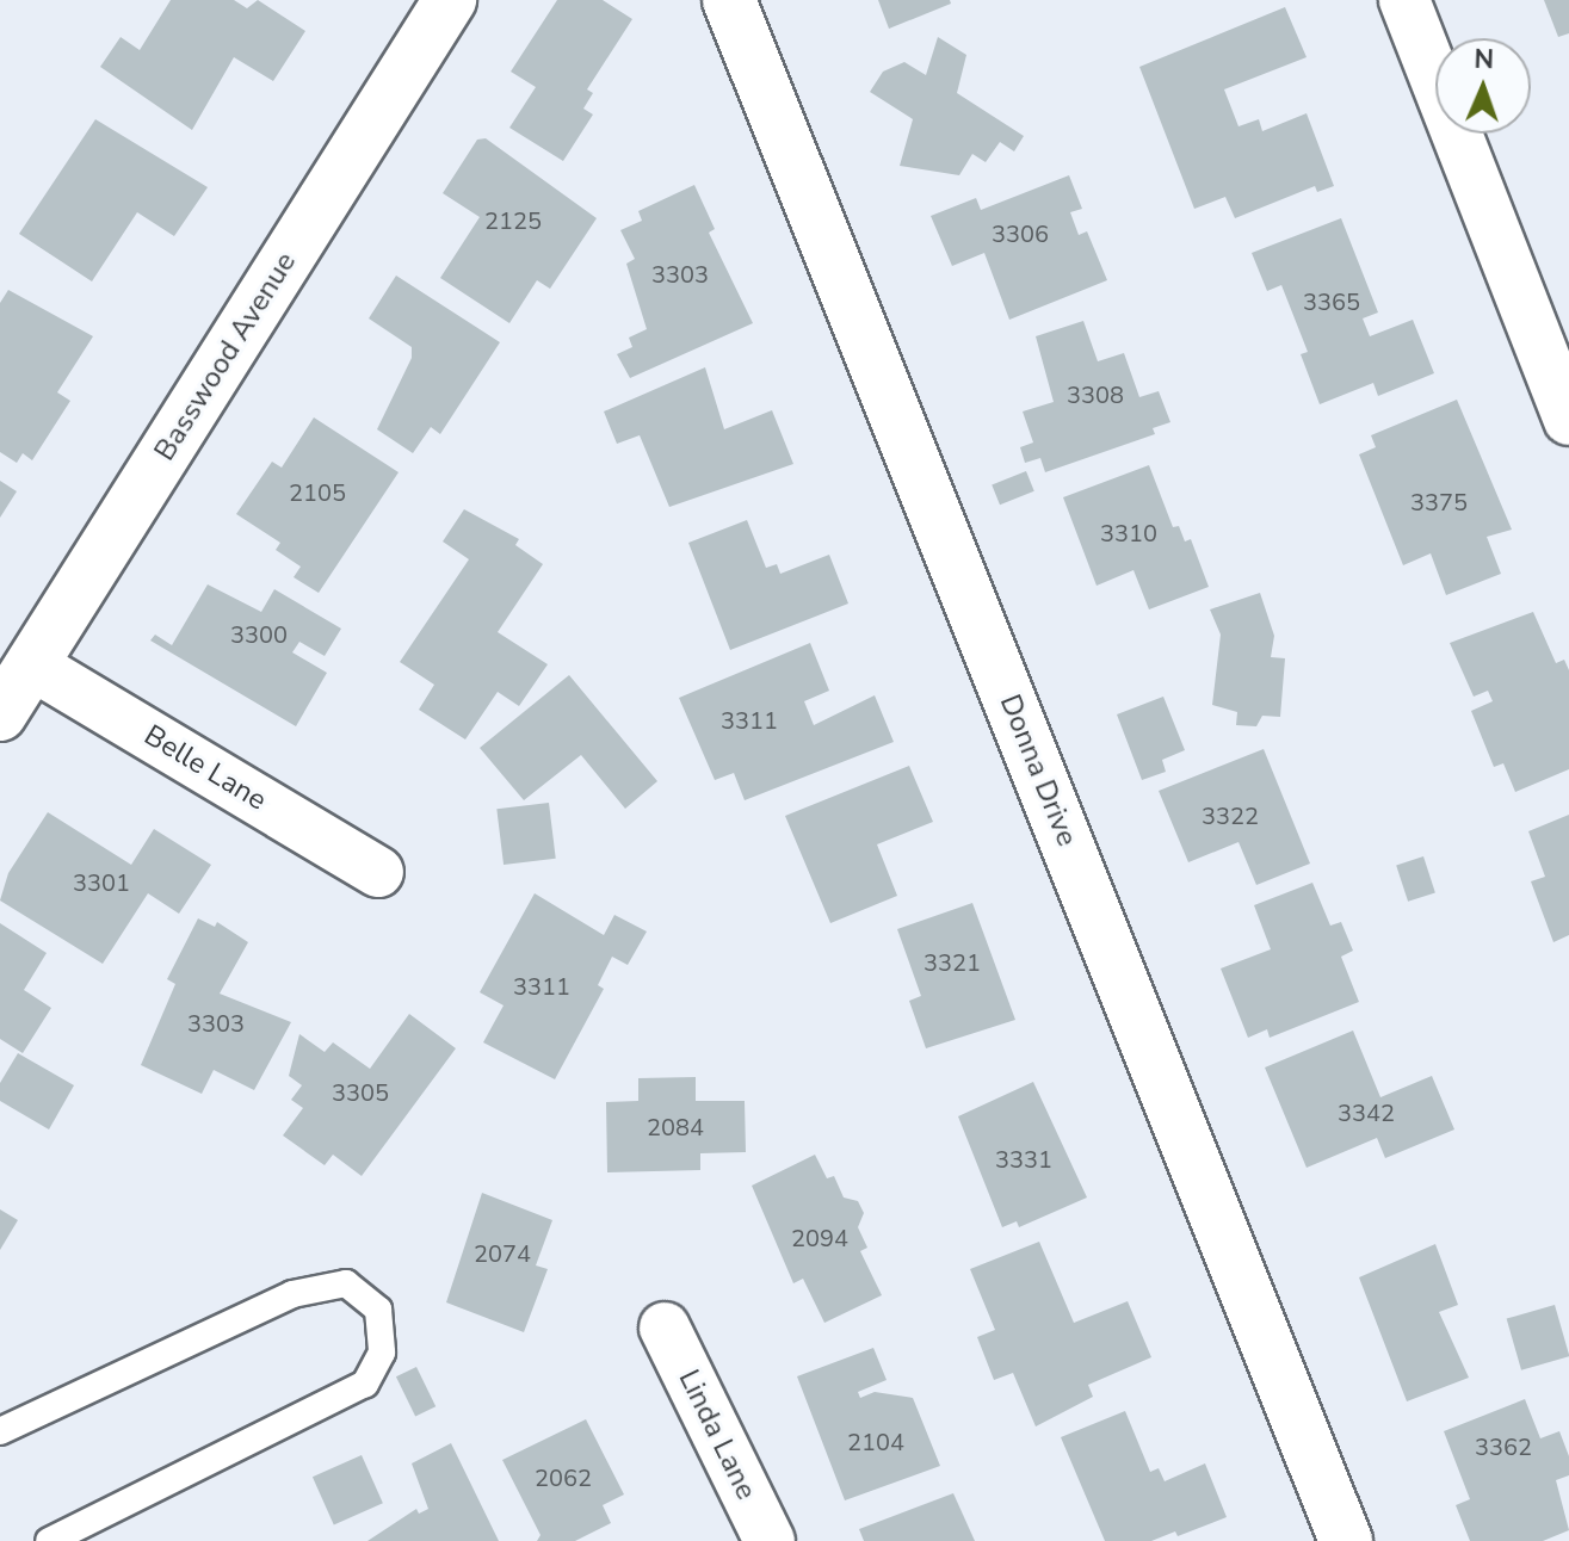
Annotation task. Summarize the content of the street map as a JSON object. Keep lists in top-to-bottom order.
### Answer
{
  "streets": {
    "street": [
      "Basswood Avenue",
      "Belle Lane",
      "Donna Drive",
      "Linda Lane"
    ]
  },
  "crossings": [
    ["Basswood Avenue", "Belle Lane"]
  ],
  "house_numbers": [
    "2125",
    "3306",
    "3303",
    "3365",
    "3308",
    "2105",
    "3375",
    "3310",
    "3300",
    "3311",
    "3322",
    "3301",
    "3321",
    "3311",
    "3303",
    "3305",
    "3342",
    "2084",
    "3331",
    "2094",
    "2074",
    "2104",
    "3362",
    "2062"
  ],
  "north": "top"
}
